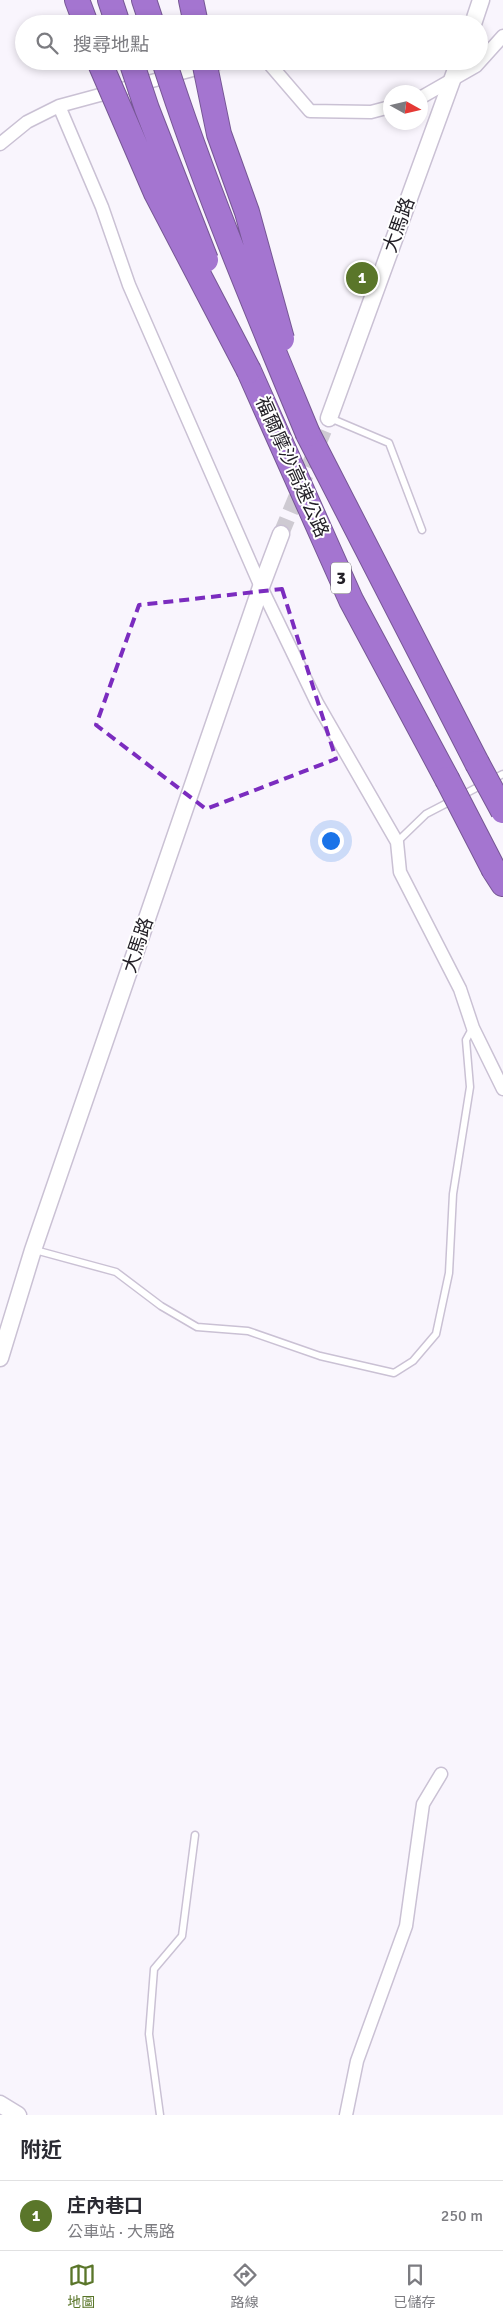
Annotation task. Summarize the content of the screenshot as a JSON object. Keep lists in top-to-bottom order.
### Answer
{
  "streets": {
    "highway": ["福爾摩沙高速公路", "3"],
    "street": ["大馬路"]
  },
  "north": "right",
  "page": {
    "search": "搜尋地點",
    "pins": "1",
    "heading": "附近",
    "list": [
      {
        "mark": "1",
        "name": "庄內巷口",
        "note": "公車站 · 大馬路",
        "value": "250 m"
      }
    ],
    "nav": ["地圖", "路線", "已儲存"]
  }
}
